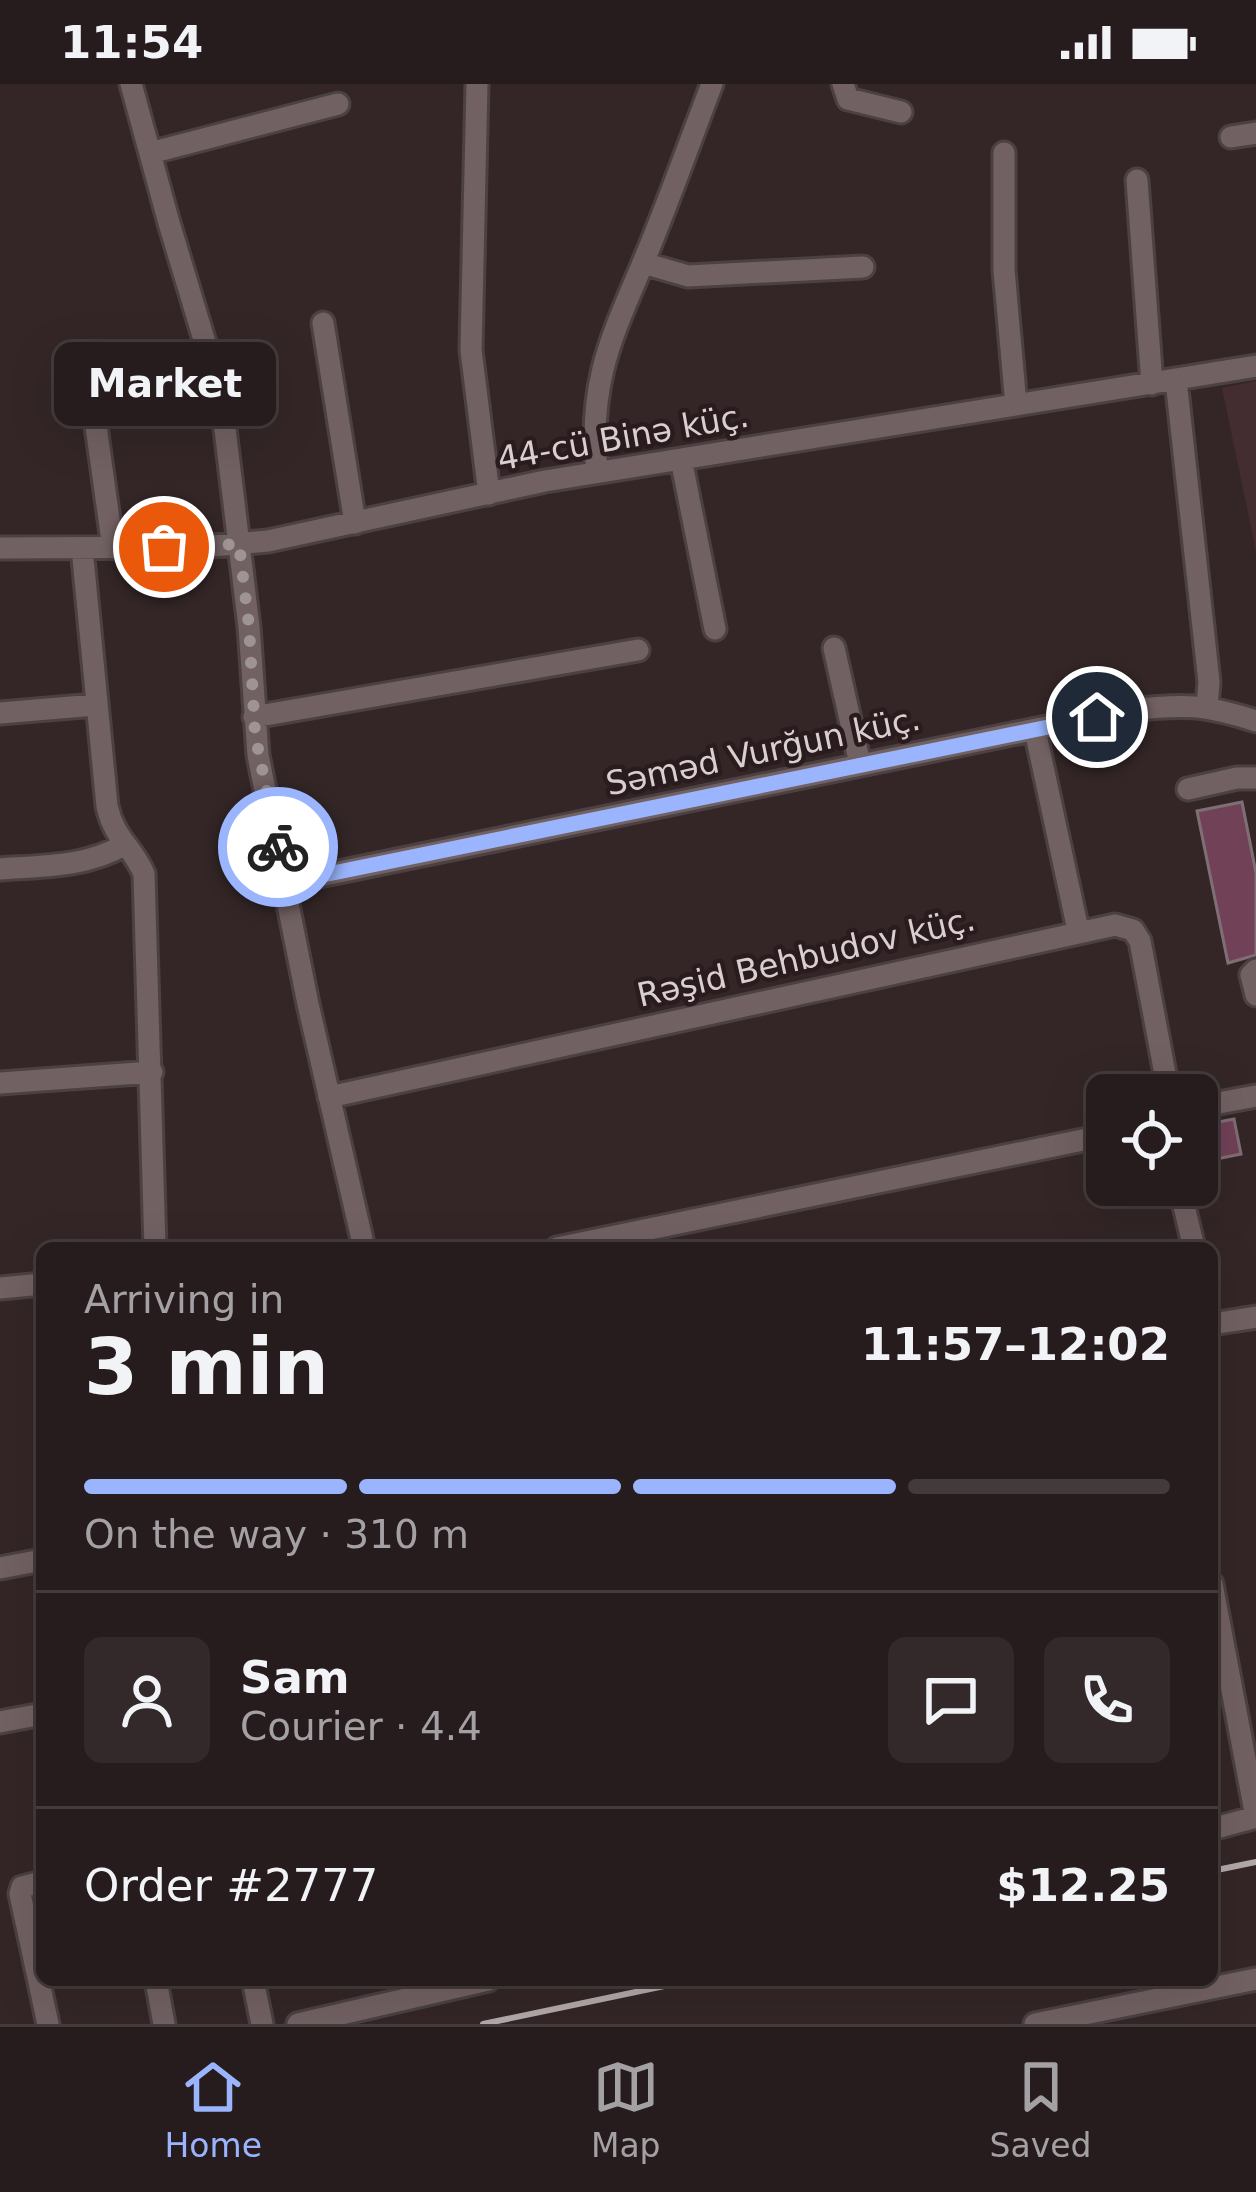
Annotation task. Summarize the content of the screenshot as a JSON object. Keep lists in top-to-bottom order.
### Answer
{
  "streets": {
    "street": ["44-cü Binə küç.", "Səməd Vurğun küç.", "Rəşid Behbudov küç."]
  },
  "places": ["Market"],
  "page": {
    "status": "11:54",
    "bubble": "Market",
    "heading": ["3 min", "Arriving in", "11:57–12:02"],
    "panel": [
      "Sam",
      "Courier · 4.4",
      "Order #2777",
      "$12.25"
    ],
    "bar": "On the way · 310 m",
    "tabs": ["Home", "Map", "Saved"]
  }
}
